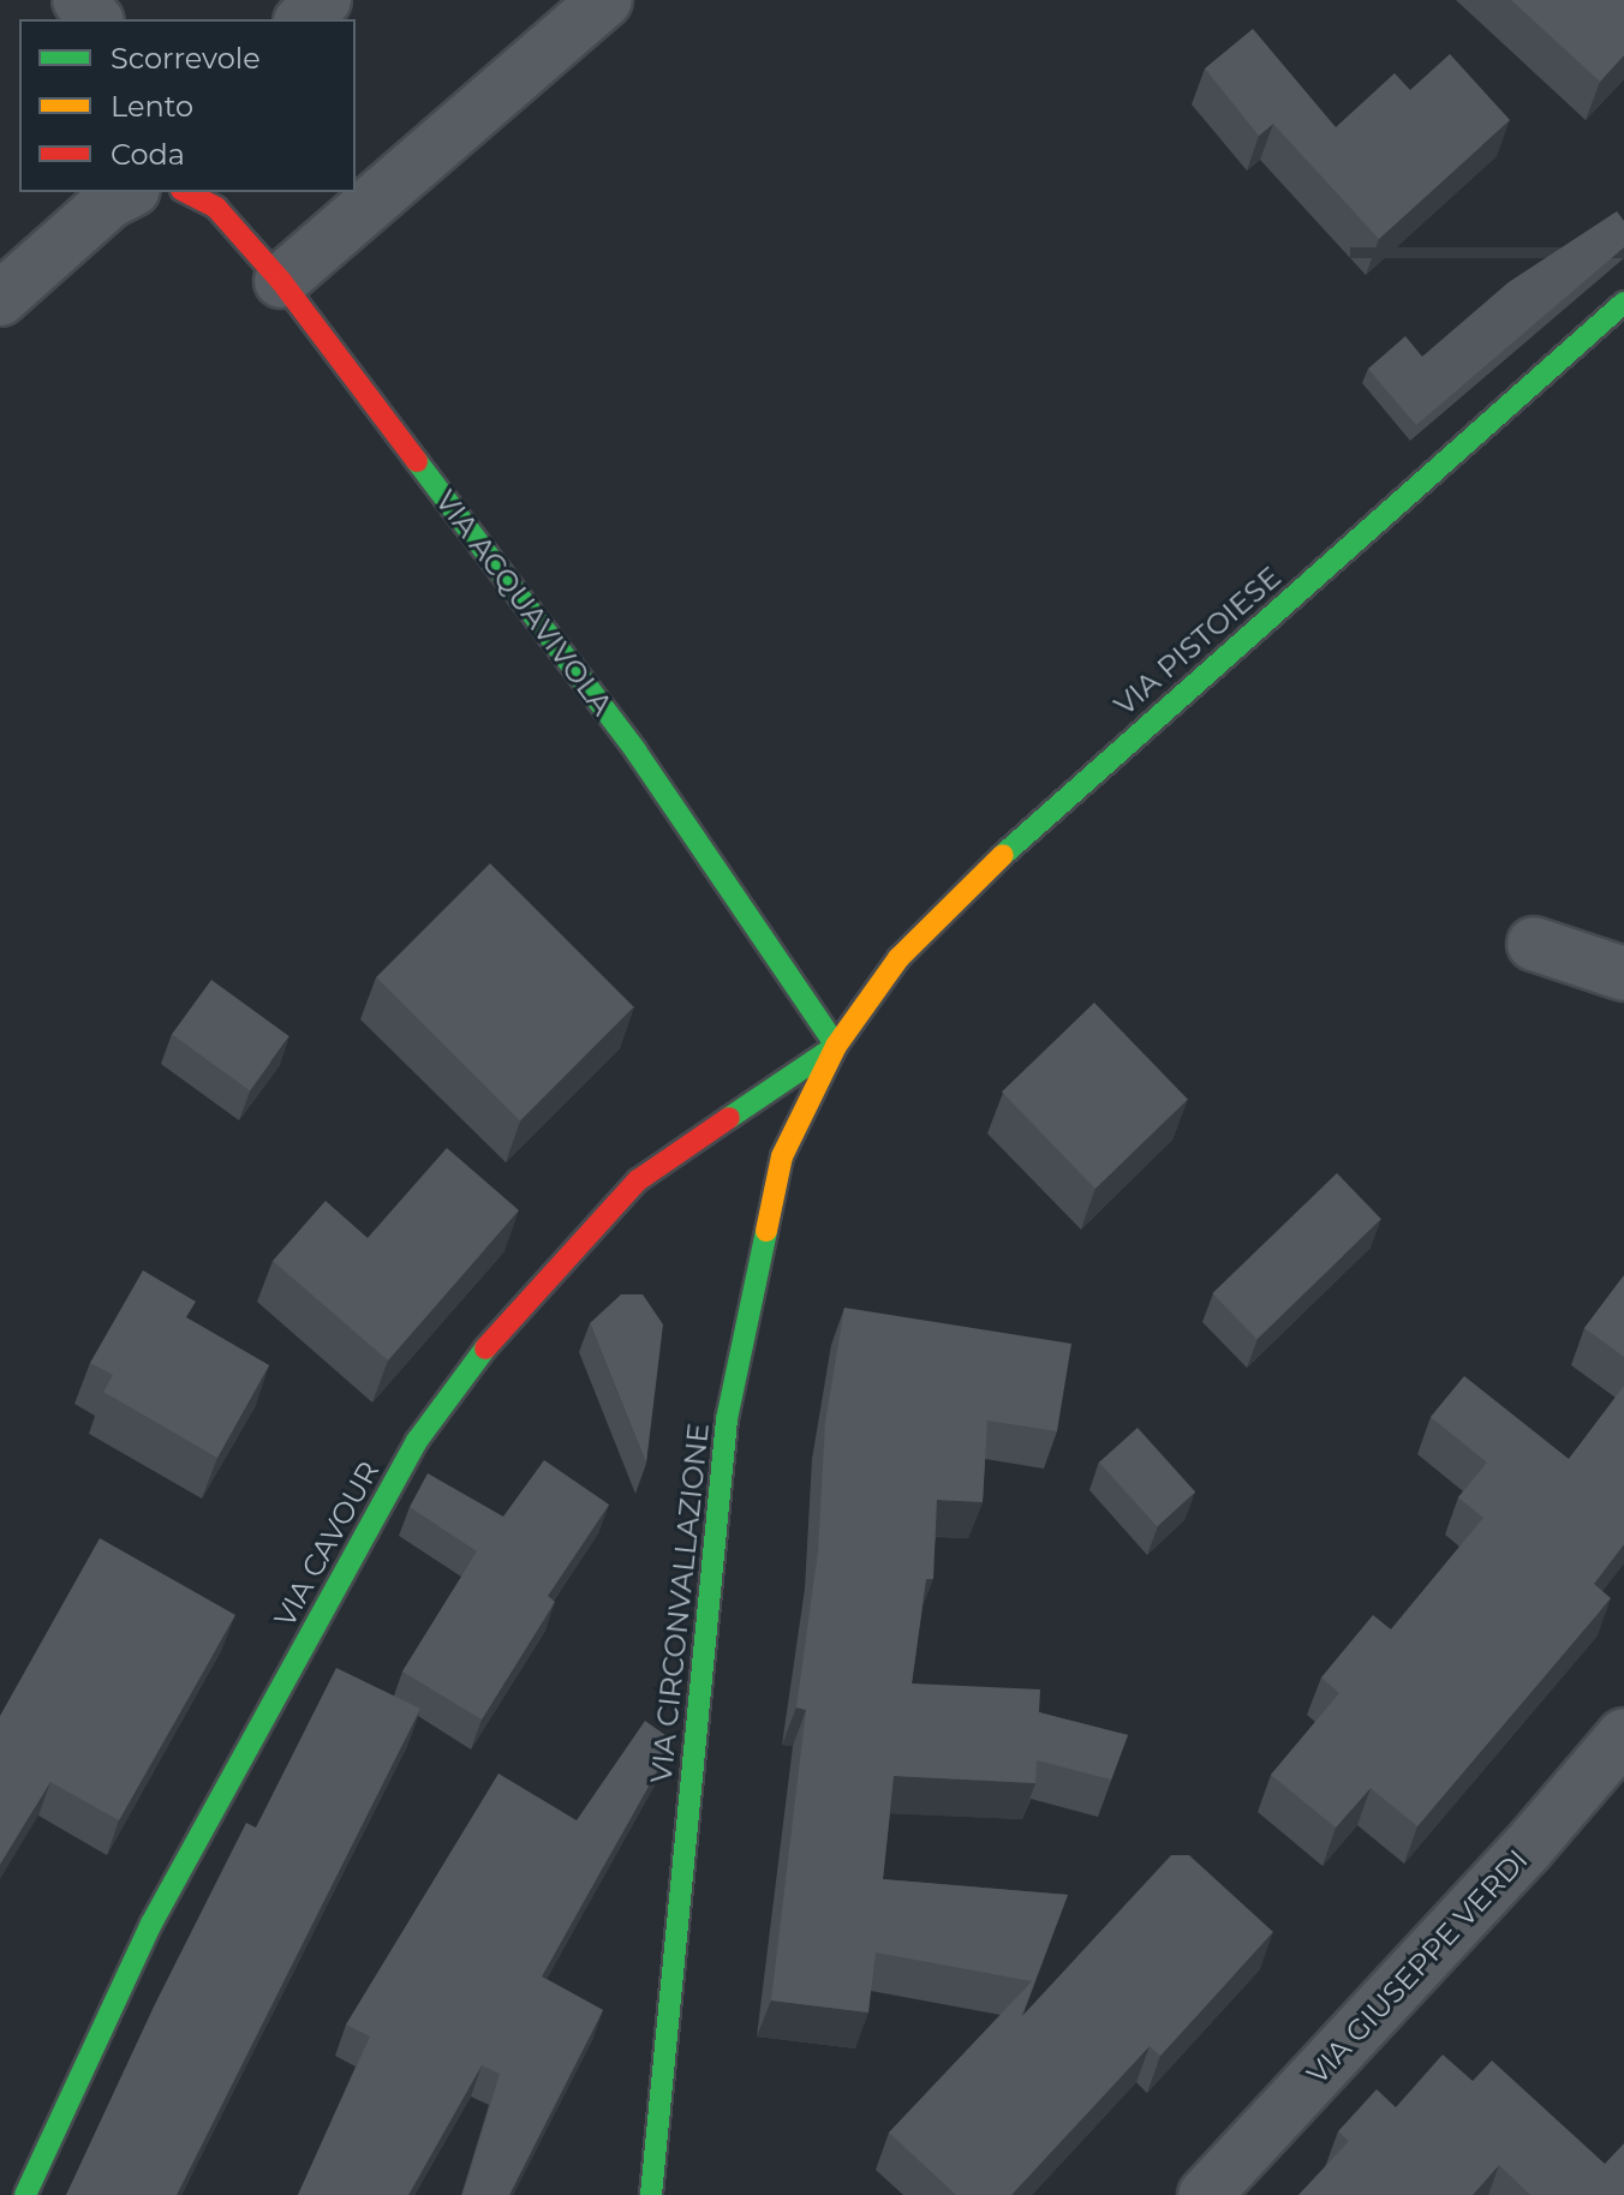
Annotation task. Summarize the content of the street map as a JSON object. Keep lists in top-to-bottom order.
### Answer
{
  "streets": {
    "street": [
      "VIA ACQUAVIVOLA",
      "VIA PISTOIESE",
      "VIA CAVOUR",
      "VIA CIRCONVALLAZIONE",
      "VIA GIUSEPPE VERDI"
    ]
  },
  "crossings": [
    ["VIA ACQUAVIVOLA", "VIA PISTOIESE"],
    ["VIA ACQUAVIVOLA", "VIA CAVOUR"],
    ["VIA ACQUAVIVOLA", "VIA CIRCONVALLAZIONE"],
    ["VIA PISTOIESE", "VIA CAVOUR"],
    ["VIA PISTOIESE", "VIA CIRCONVALLAZIONE"],
    ["VIA CAVOUR", "VIA CIRCONVALLAZIONE"]
  ],
  "legend": ["Scorrevole", "Lento", "Coda"]
}
